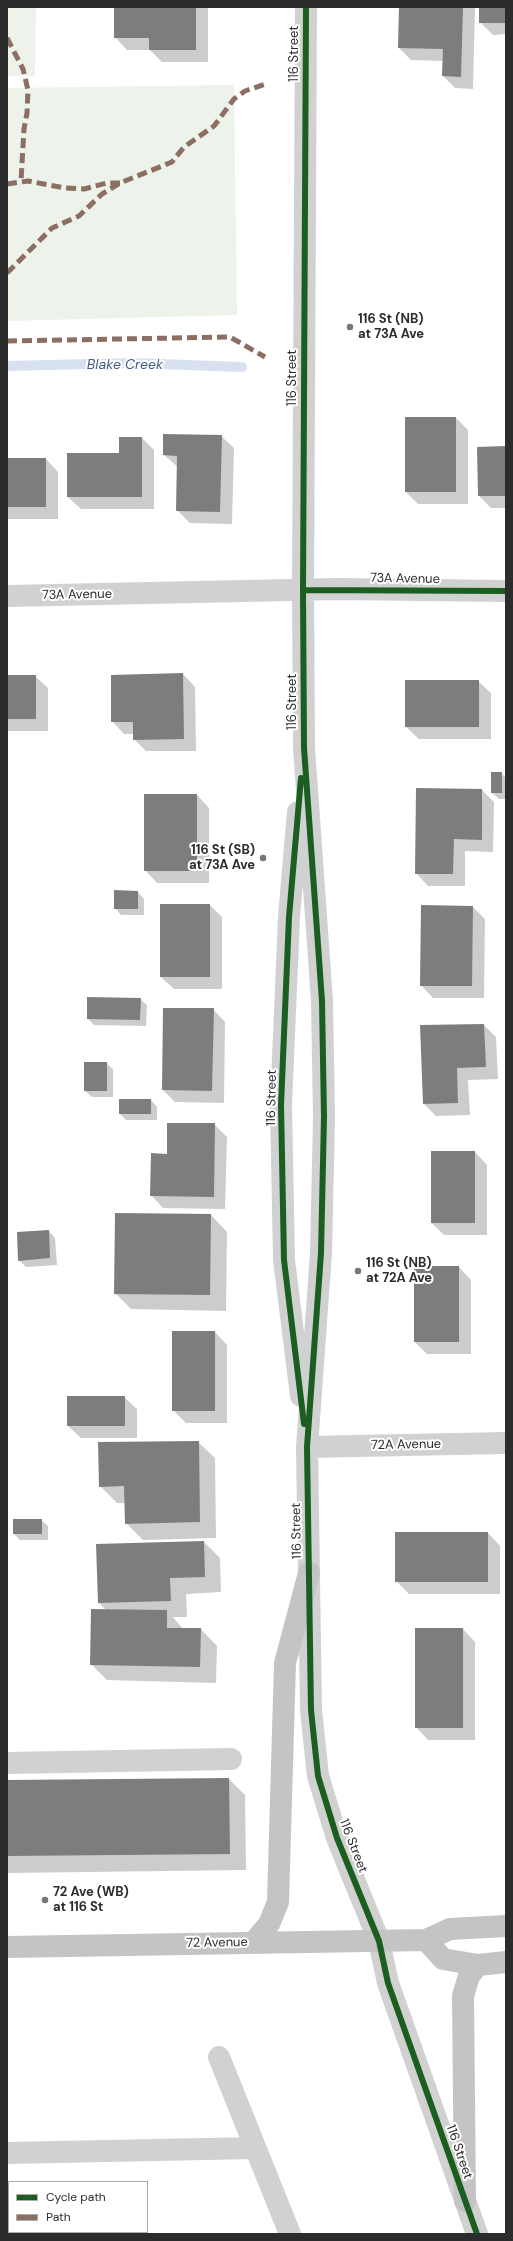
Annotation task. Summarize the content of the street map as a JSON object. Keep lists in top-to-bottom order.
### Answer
{
  "streets": {
    "main road": ["72 Avenue"],
    "street": ["116 Street", "73A Avenue", "72A Avenue"]
  },
  "crossings": [
    ["116 Street", "73A Avenue"],
    ["116 Street", "72A Avenue"],
    ["116 Street", "72 Avenue"]
  ],
  "water": ["Blake Creek"],
  "places": [
    "116 St (NB) at 73A Ave",
    "116 St (SB) at 73A Ave",
    "116 St (NB) at 72A Ave",
    "72 Ave (WB) at 116 St"
  ],
  "legend": ["Cycle path", "Path"]
}
